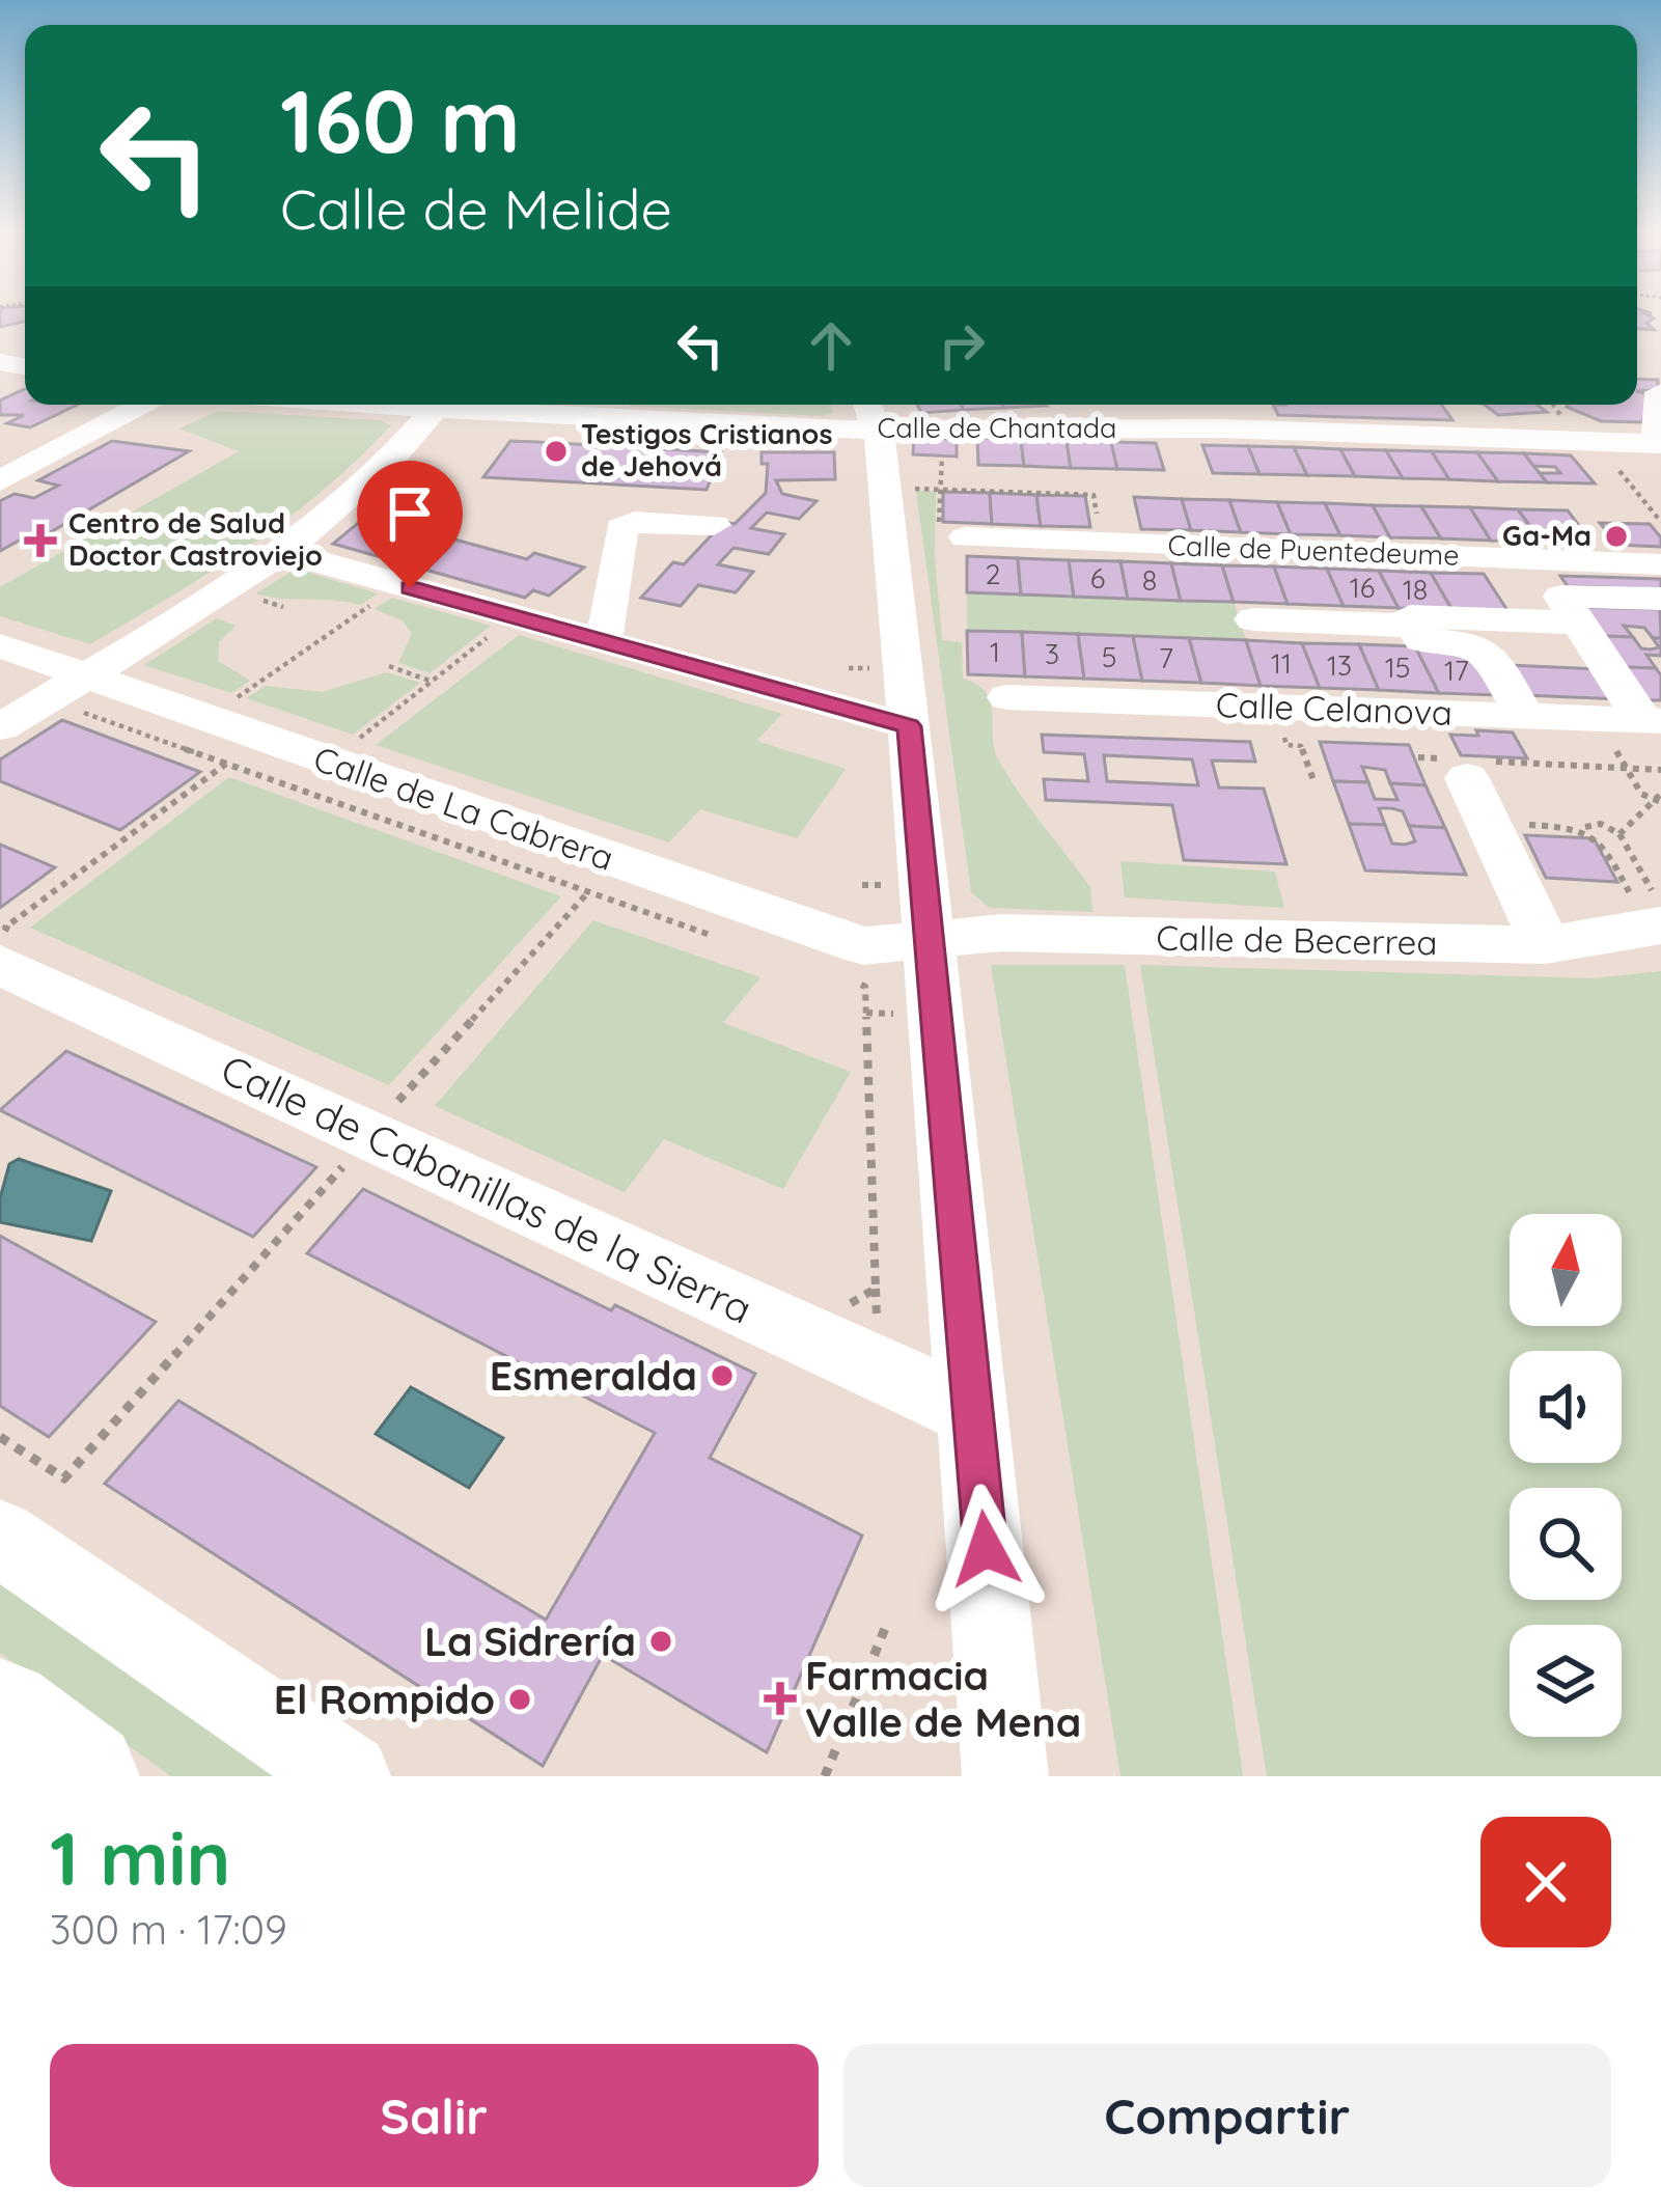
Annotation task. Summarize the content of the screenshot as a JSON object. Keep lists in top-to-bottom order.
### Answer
{
  "streets": {
    "street": [
      "Calle de Chantada",
      "Calle de Puentedeume",
      "Calle Celanova",
      "Calle de La Cabrera",
      "Calle de Becerrea",
      "Calle de Cabanillas de la Sierra"
    ]
  },
  "crossings": [
    ["Calle de La Cabrera", "Calle de Becerrea"]
  ],
  "places": {
    "other": [
      "Testigos Cristianos de Jehová",
      "Ga-Ma",
      "Esmeralda",
      "La Sidrería",
      "El Rompido"
    ],
    "health": ["Centro de Salud Doctor Castroviejo", "Farmacia Valle de Mena"]
  },
  "house_numbers": [
    "2",
    "6",
    "8",
    "16",
    "18",
    "1",
    "3",
    "5",
    "7",
    "11",
    "13",
    "15",
    "17"
  ],
  "north": "top",
  "page": {
    "turn": ["160 m", "Calle de Melide"],
    "heading": ["1 min", "300 m · 17:09"],
    "buttons": ["Salir", "Compartir"]
  }
}
